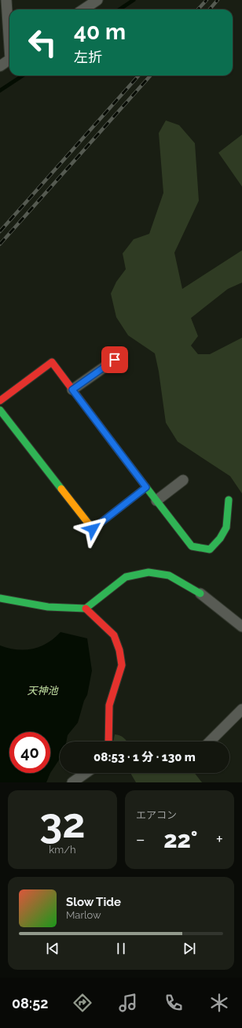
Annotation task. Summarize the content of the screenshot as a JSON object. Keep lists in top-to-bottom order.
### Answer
{
  "water": ["天神池"],
  "page": {
    "turn": ["40 m", "左折"],
    "limit": "40",
    "trip": "08:53 · 1 分 · 130 m",
    "tile": [
      ["32", "km/h"],
      "エアコン"
    ],
    "heat": ["−", "22°", "+"],
    "song": ["Slow Tide", "Marlow"],
    "tabs": "08:52"
  }
}
